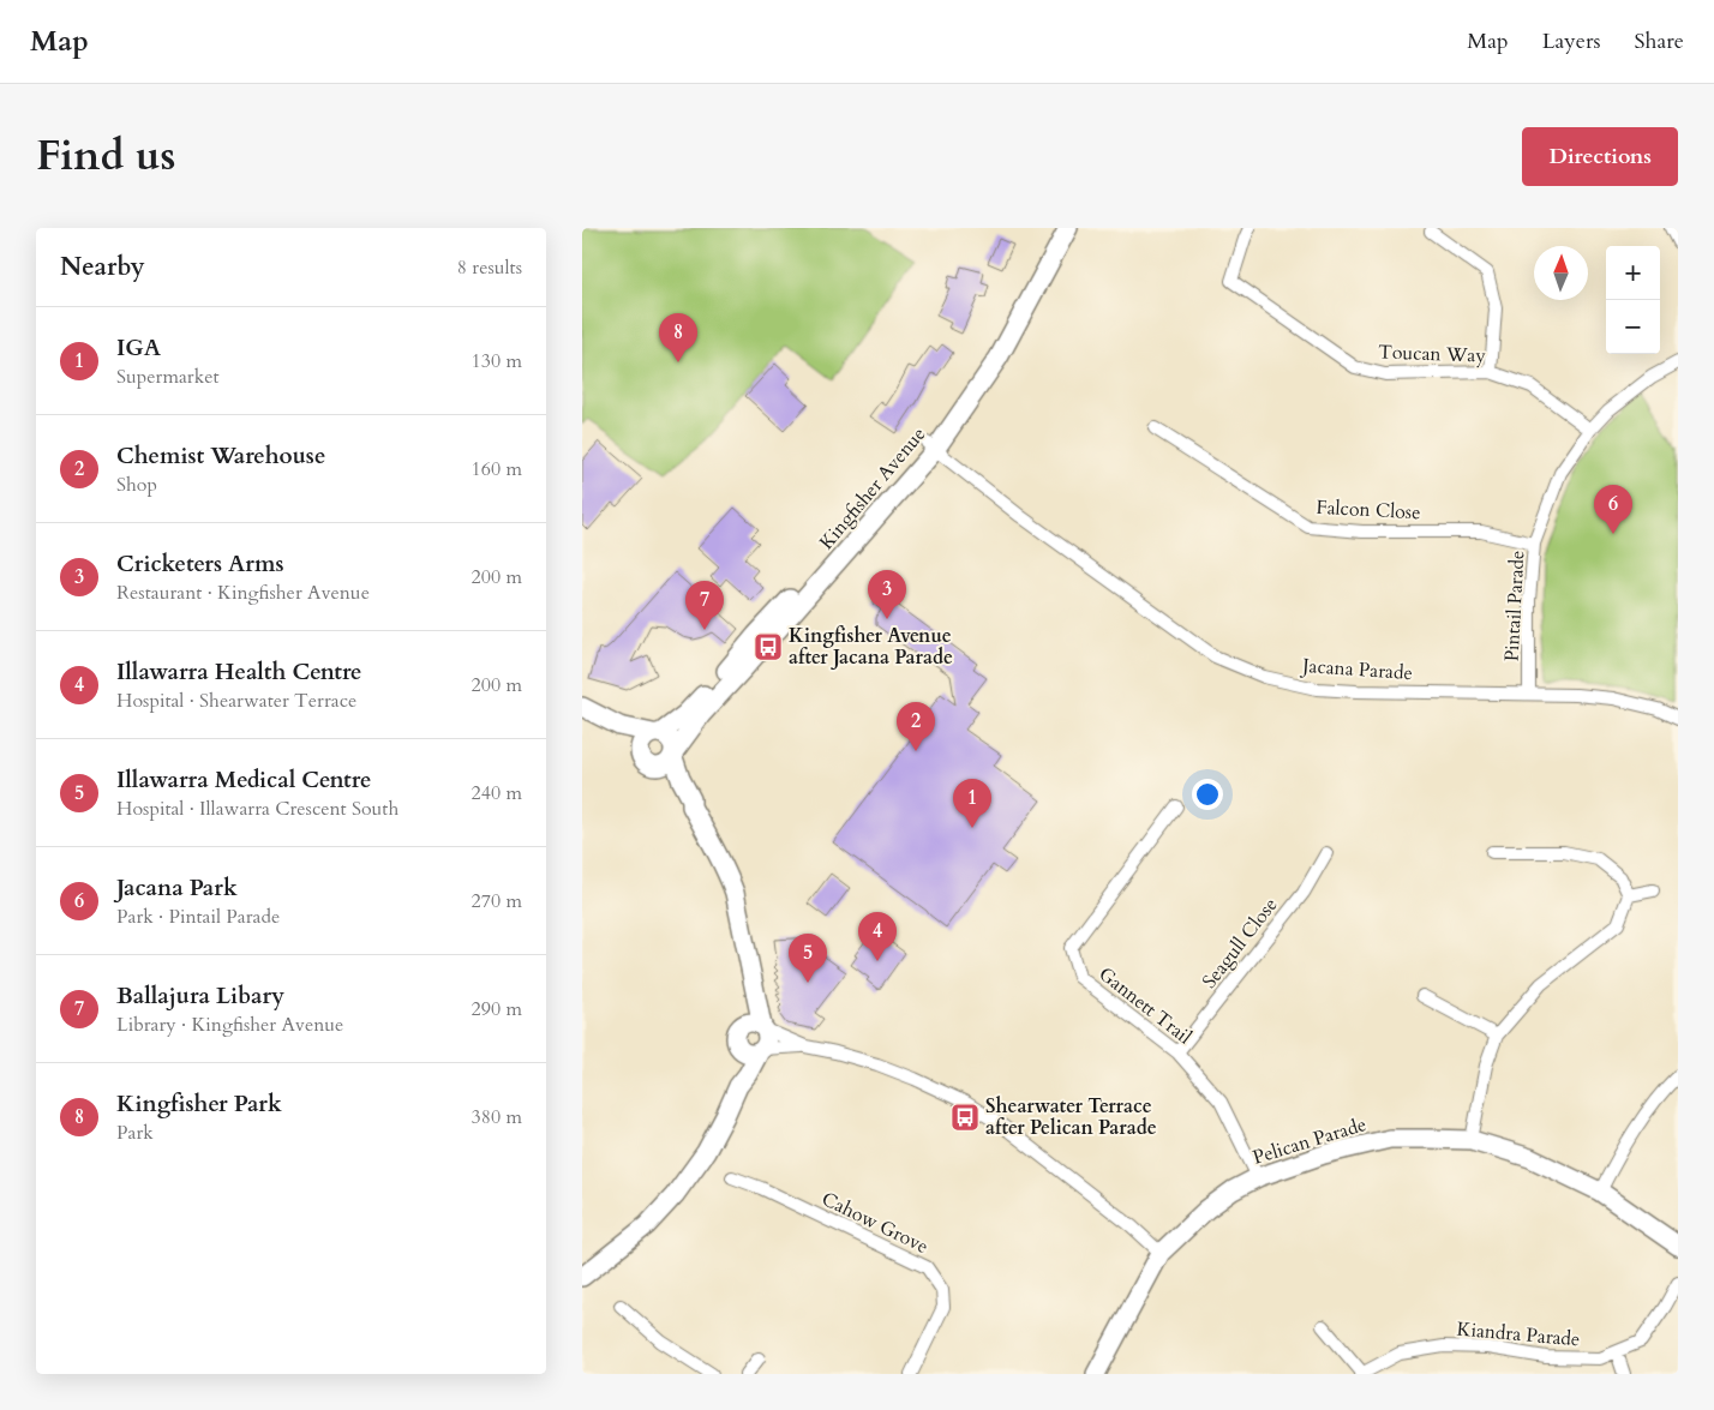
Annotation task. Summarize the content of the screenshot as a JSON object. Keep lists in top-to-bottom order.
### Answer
{
  "streets": {
    "street": [
      "Toucan Way",
      "Kingfisher Avenue",
      "Falcon Close",
      "Pintail Parade",
      "Jacana Parade",
      "Seagull Close",
      "Gannett Trail",
      "Pelican Parade",
      "Cahow Grove",
      "Kiandra Parade"
    ]
  },
  "crossings": [
    ["Toucan Way", "Pintail Parade"],
    ["Kingfisher Avenue", "Jacana Parade"],
    ["Falcon Close", "Pintail Parade"],
    ["Pintail Parade", "Jacana Parade"],
    ["Seagull Close", "Gannett Trail"],
    ["Gannett Trail", "Pelican Parade"]
  ],
  "places": {
    "bus stop": ["Kingfisher Avenue after Jacana Parade", "Shearwater Terrace after Pelican Parade"]
  },
  "north": "top",
  "page": {
    "header": "Map",
    "nav": ["Map", "Layers", "Share"],
    "title": "Find us",
    "buttons": "Directions",
    "heading": ["Nearby", "8 results"],
    "map_buttons": ["+", "−"],
    "list": [
      {
        "mark": "1",
        "name": "IGA",
        "note": "Supermarket",
        "value": "130 m"
      },
      {
        "mark": "2",
        "name": "Chemist Warehouse",
        "note": "Shop",
        "value": "160 m"
      },
      {
        "mark": "3",
        "name": "Cricketers Arms",
        "note": "Restaurant · Kingfisher Avenue",
        "value": "200 m"
      },
      {
        "mark": "4",
        "name": "Illawarra Health Centre",
        "note": "Hospital · Shearwater Terrace",
        "value": "200 m"
      },
      {
        "mark": "5",
        "name": "Illawarra Medical Centre",
        "note": "Hospital · Illawarra Crescent South",
        "value": "240 m"
      },
      {
        "mark": "6",
        "name": "Jacana Park",
        "note": "Park · Pintail Parade",
        "value": "270 m"
      },
      {
        "mark": "7",
        "name": "Ballajura Libary",
        "note": "Library · Kingfisher Avenue",
        "value": "290 m"
      },
      {
        "mark": "8",
        "name": "Kingfisher Park",
        "note": "Park",
        "value": "380 m"
      }
    ],
    "pins": [
      "8",
      "6",
      "3",
      "7",
      "2",
      "1",
      "4",
      "5"
    ]
  }
}
